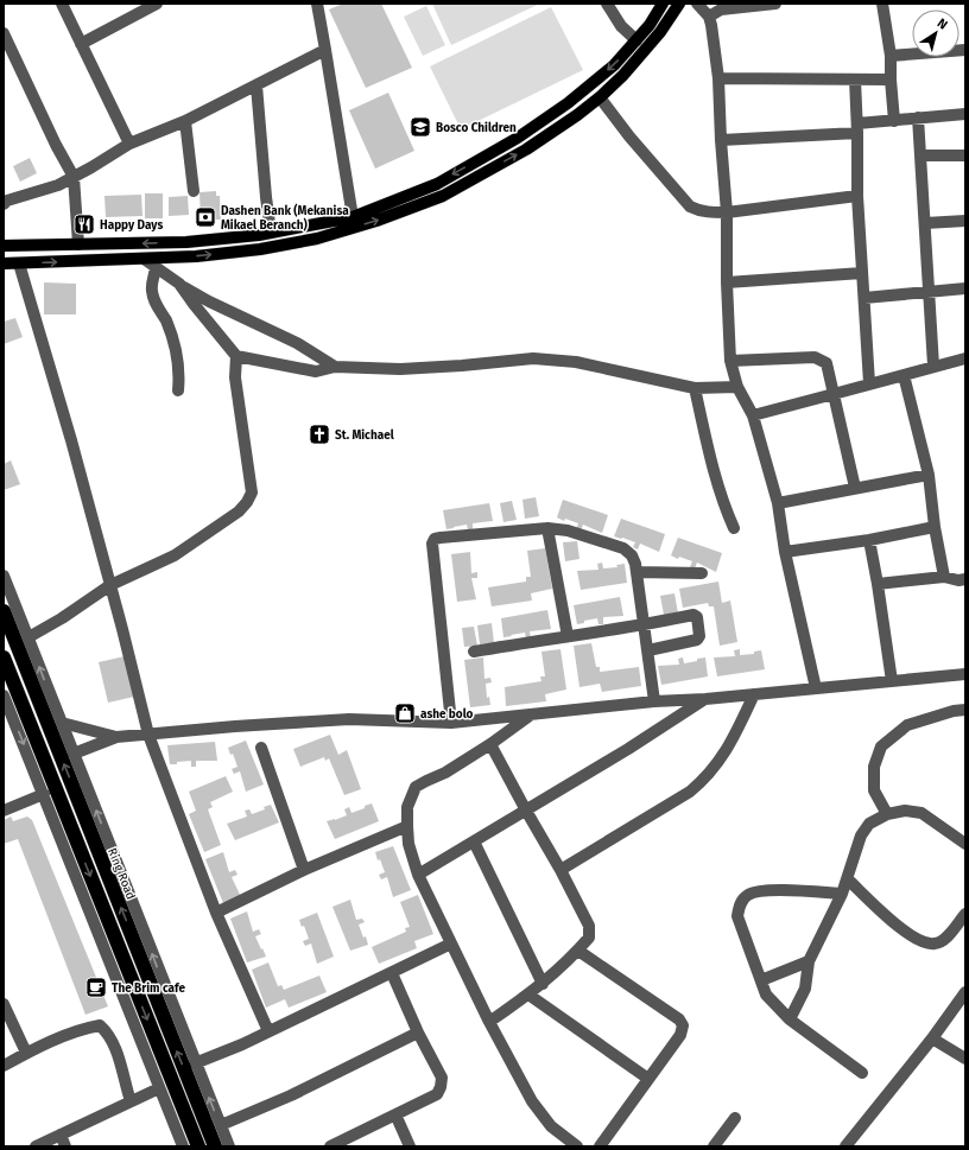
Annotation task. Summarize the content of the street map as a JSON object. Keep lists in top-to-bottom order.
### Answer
{
  "streets": {
    "highway": ["Ring Road"]
  },
  "places": {
    "school or university": ["Bosco Children"],
    "bank": ["Dashen Bank (Mekanisa Mikael Beranch)"],
    "restaurant": ["Happy Days"],
    "church": ["St. Michael"],
    "shop": ["ashe bolo"],
    "cafe": ["The Brim cafe"]
  },
  "north": "top right"
}
